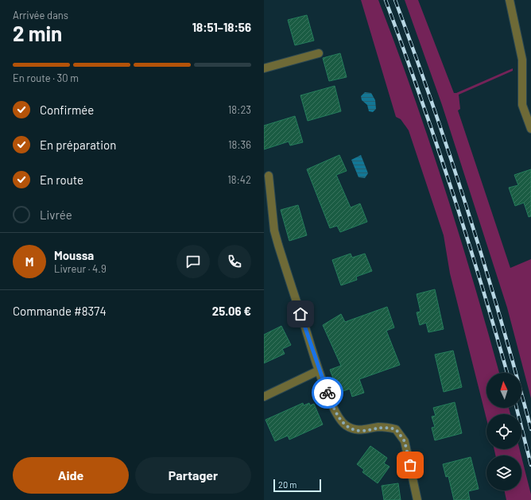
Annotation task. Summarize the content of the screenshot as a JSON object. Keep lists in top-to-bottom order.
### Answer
{
  "scale_bar": "20 m",
  "north": "top",
  "page": {
    "heading": ["2 min", "Arrivée dans", "18:51–18:56"],
    "panel": [
      "Moussa",
      "Livreur · 4.9",
      "Commande #8374",
      "25.06 €"
    ],
    "bar": "En route · 30 m",
    "list": [
      ["Confirmée", "18:23"],
      ["En préparation", "18:36"],
      ["En route", "18:42"],
      "Livrée"
    ],
    "round": "M",
    "buttons": ["Aide", "Partager"],
    "scale": "20 m"
  }
}
